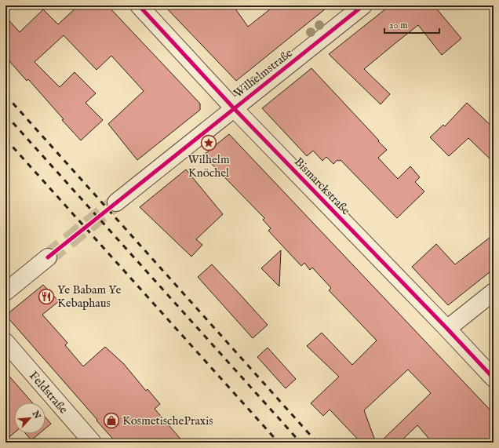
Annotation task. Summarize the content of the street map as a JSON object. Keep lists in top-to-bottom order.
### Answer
{
  "streets": {
    "street": ["Wilhelmstraße", "Bismarckstraße", "Feldstraße"]
  },
  "crossings": [
    ["Wilhelmstraße", "Bismarckstraße"]
  ],
  "places": {
    "place": ["Wilhelm Knöchel"],
    "restaurant": ["Ye Babam Ye Kebaphaus"],
    "shop": ["KosmetischePraxis"]
  },
  "scale_bar": "20 m",
  "north": "top right"
}
